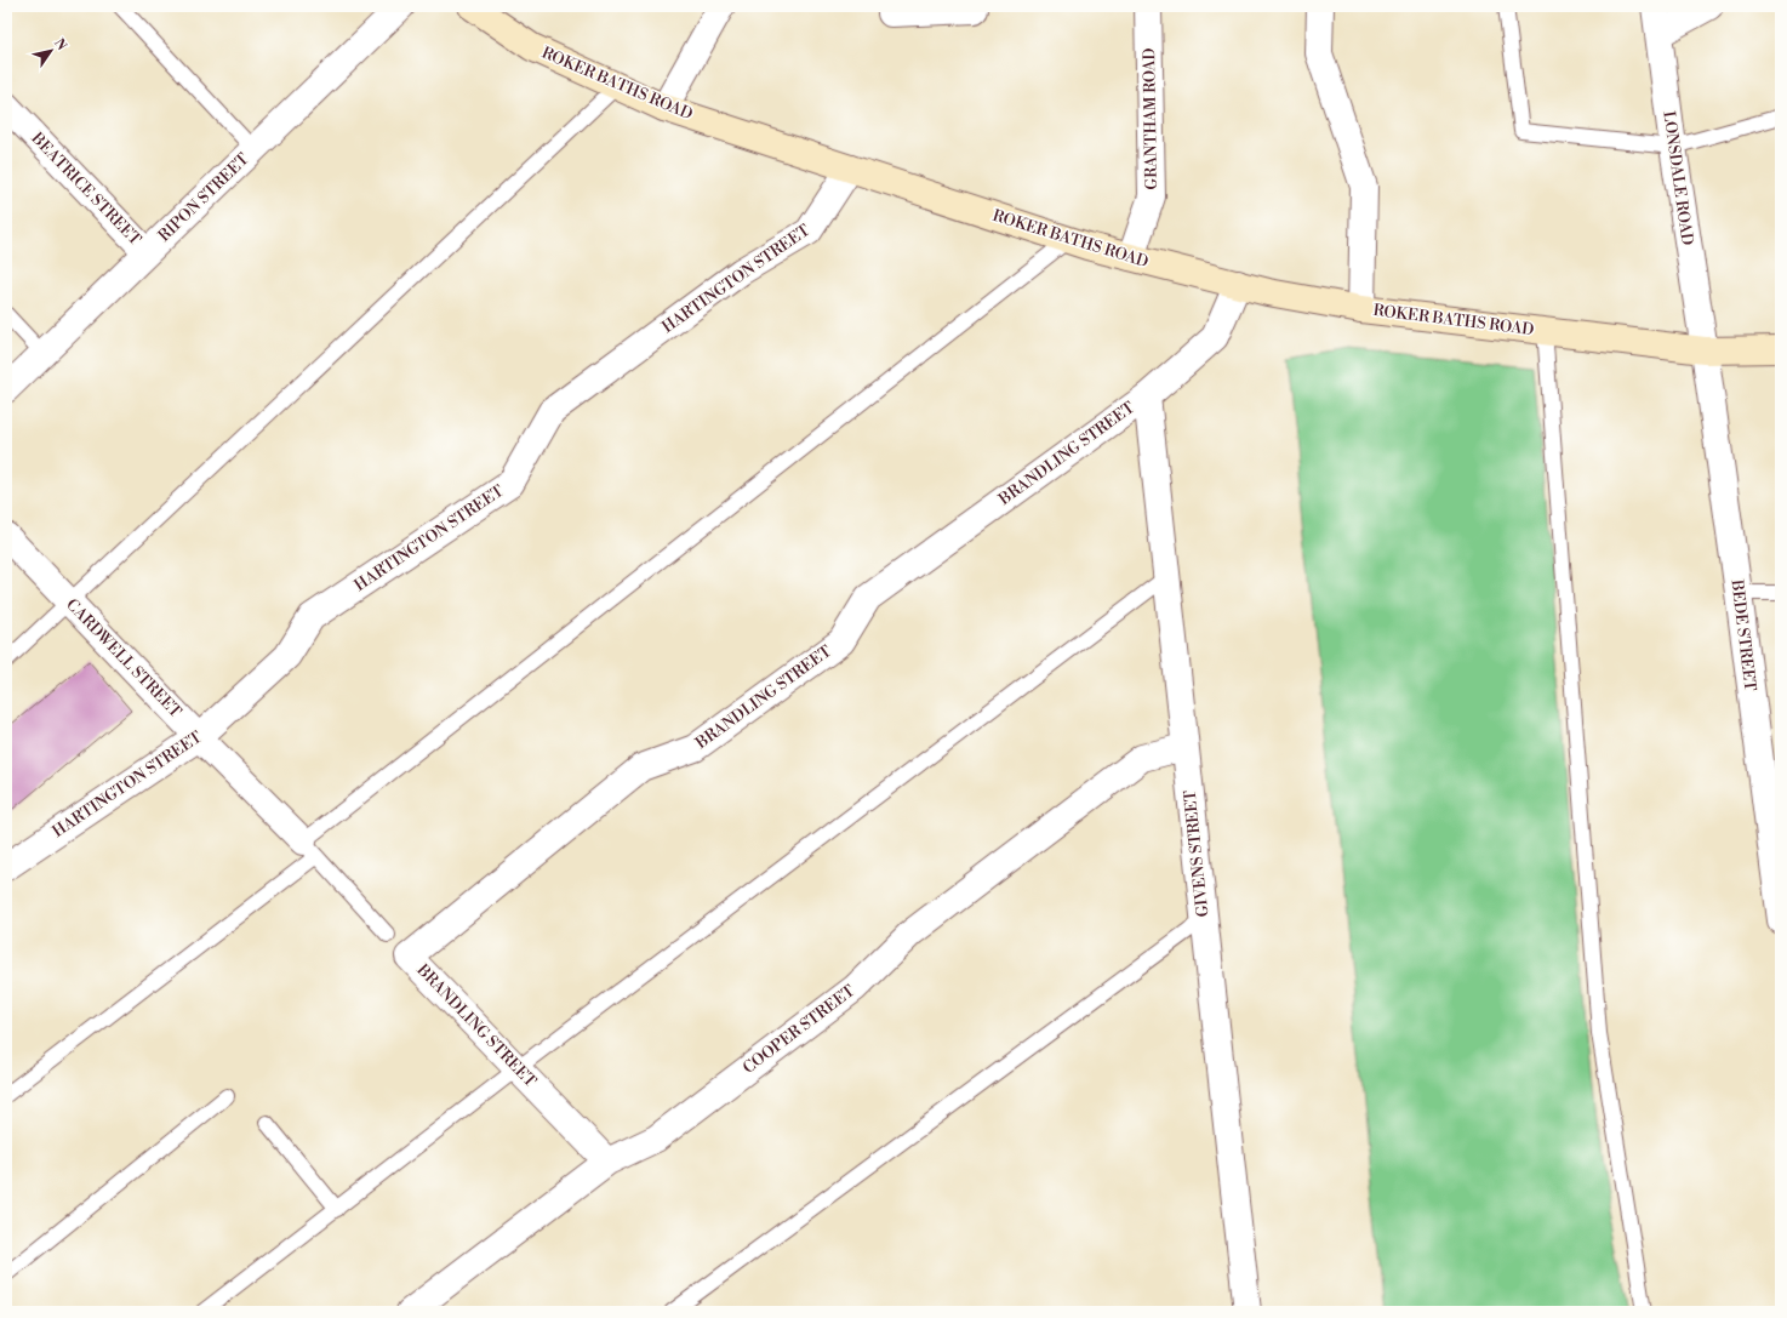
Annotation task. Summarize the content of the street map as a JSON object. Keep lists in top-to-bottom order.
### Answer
{
  "streets": {
    "street": [
      "ROKER BATHS ROAD",
      "GRANTHAM ROAD",
      "LONSDALE ROAD",
      "BEATRICE STREET",
      "RIPON STREET",
      "HARTINGTON STREET",
      "BRANDLING STREET",
      "BEDE STREET",
      "CARDWELL STREET",
      "GIVENS STREET",
      "COOPER STREET"
    ]
  },
  "crossings": [
    ["ROKER BATHS ROAD", "GRANTHAM ROAD"],
    ["ROKER BATHS ROAD", "LONSDALE ROAD"],
    ["ROKER BATHS ROAD", "HARTINGTON STREET"],
    ["ROKER BATHS ROAD", "BRANDLING STREET"],
    ["ROKER BATHS ROAD", "BEDE STREET"],
    ["LONSDALE ROAD", "BEDE STREET"],
    ["BEATRICE STREET", "RIPON STREET"],
    ["HARTINGTON STREET", "CARDWELL STREET"],
    ["BRANDLING STREET", "GIVENS STREET"],
    ["BRANDLING STREET", "COOPER STREET"],
    ["GIVENS STREET", "COOPER STREET"]
  ],
  "north": "top right"
}
